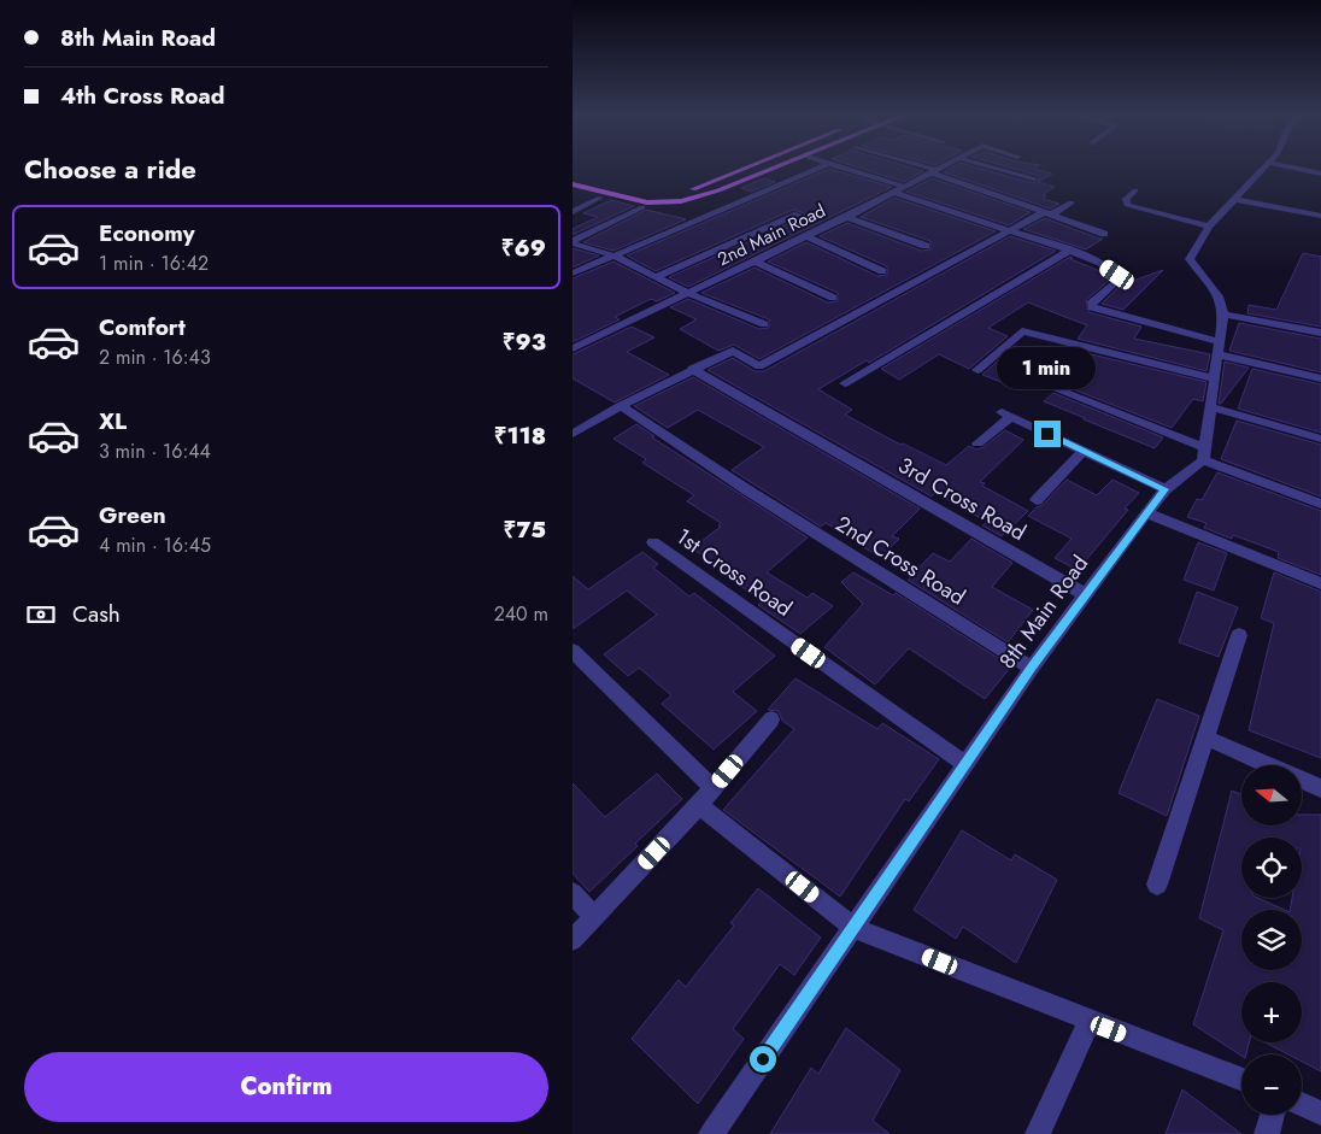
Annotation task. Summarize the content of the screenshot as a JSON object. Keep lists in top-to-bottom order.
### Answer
{
  "streets": {
    "street": [
      "2nd Main Road",
      "3rd Cross Road",
      "2nd Cross Road",
      "1st Cross Road",
      "8th Main Road"
    ]
  },
  "crossings": [
    ["3rd Cross Road", "8th Main Road"],
    ["2nd Cross Road", "8th Main Road"],
    ["1st Cross Road", "8th Main Road"]
  ],
  "north": "left",
  "page": {
    "banner": ["8th Main Road", "4th Cross Road"],
    "heading": "Choose a ride",
    "list": [
      {
        "name": "Economy",
        "note": "1 min · 16:42",
        "value": "₹69"
      },
      {
        "name": "Comfort",
        "note": "2 min · 16:43",
        "value": "₹93"
      },
      {
        "name": "XL",
        "note": "3 min · 16:44",
        "value": "₹118"
      },
      {
        "name": "Green",
        "note": "4 min · 16:45",
        "value": "₹75"
      }
    ],
    "bubble": "1 min",
    "pay": ["Cash", "240 m"],
    "map_buttons": ["+", "−"],
    "buttons": "Confirm"
  }
}
